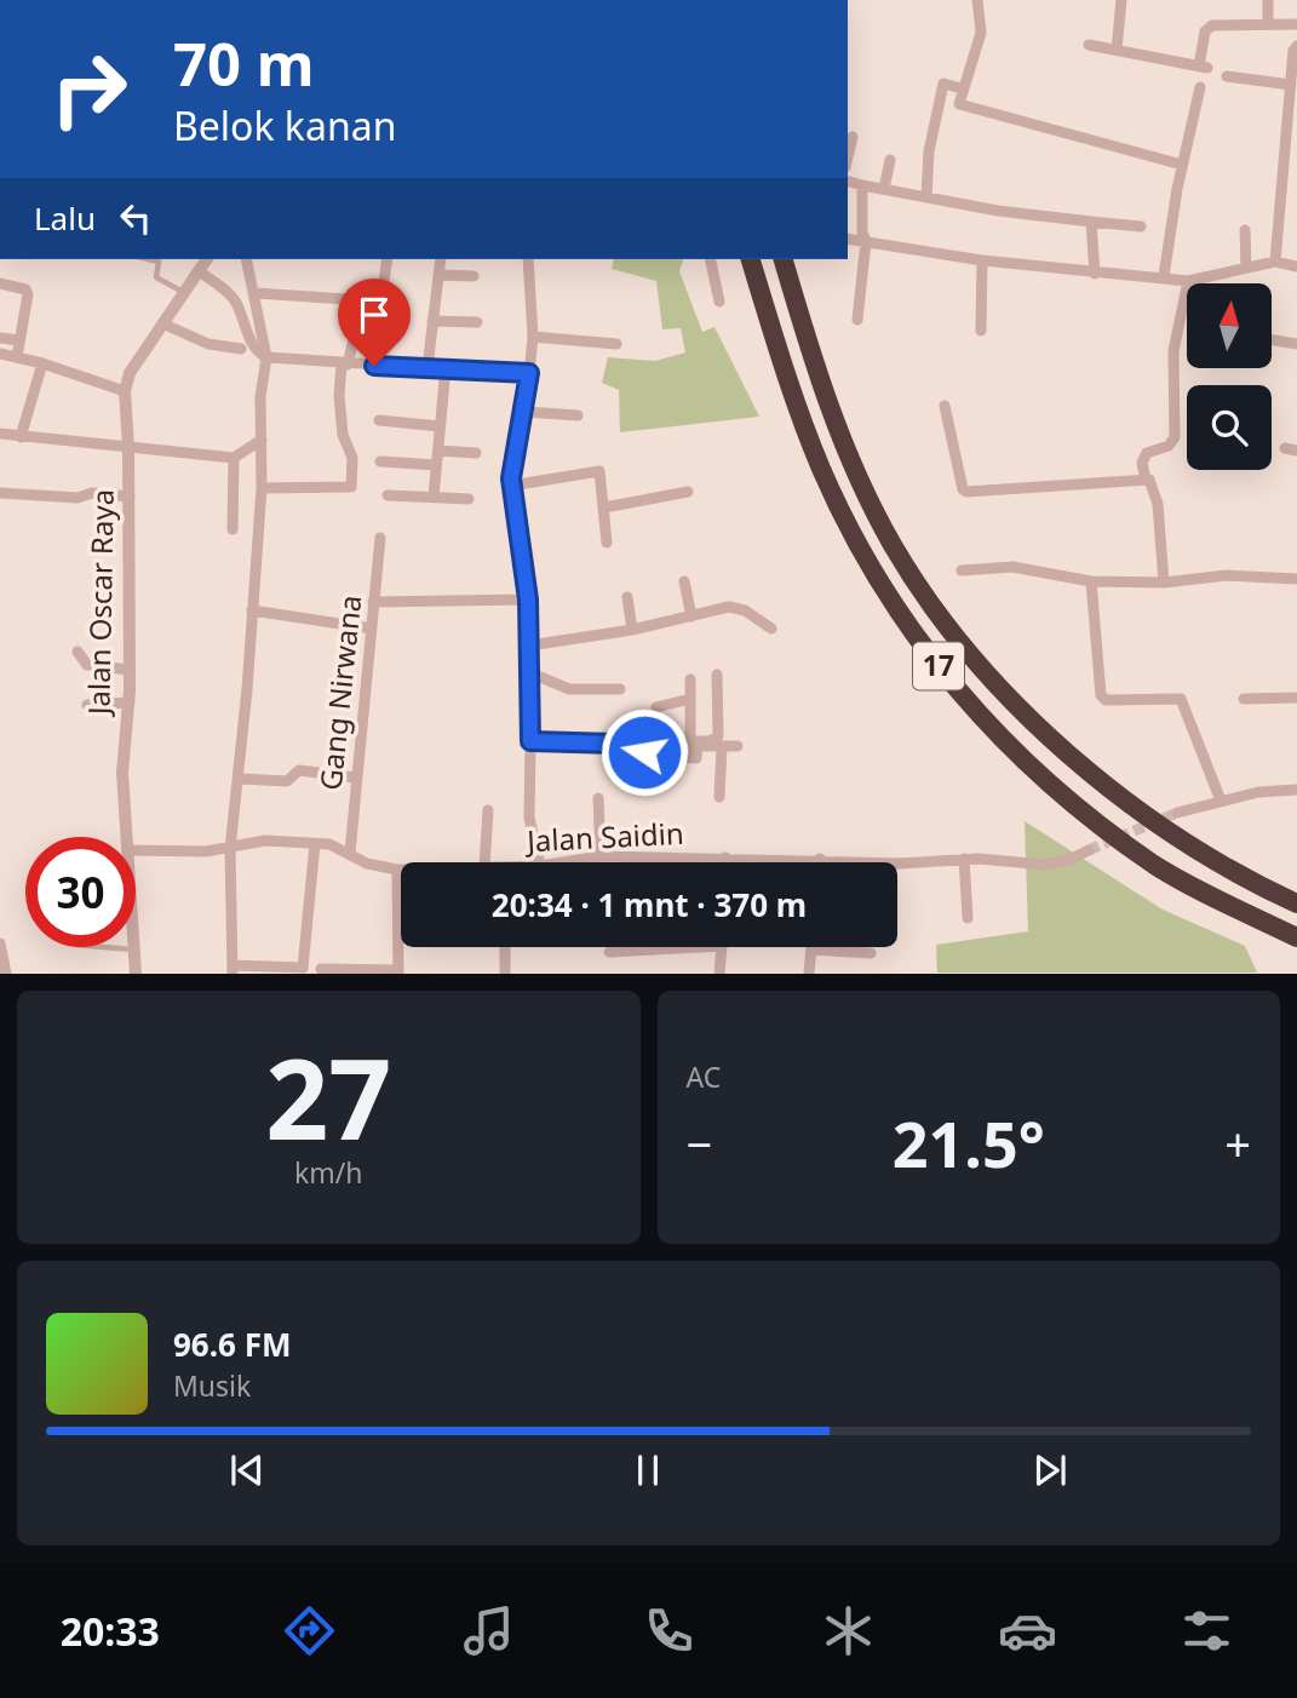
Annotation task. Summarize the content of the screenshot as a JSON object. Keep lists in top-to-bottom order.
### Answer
{
  "streets": {
    "highway": ["17"],
    "street": ["Jalan Oscar Raya", "Gang Nirwana", "Jalan Saidin"]
  },
  "crossings": [
    ["Gang Nirwana", "Jalan Saidin"]
  ],
  "north": "top",
  "page": {
    "turn": ["70 m", "Belok kanan"],
    "then": "Lalu",
    "limit": "30",
    "trip": "20:34 · 1 mnt · 370 m",
    "tile": [
      ["27", "km/h"],
      "AC"
    ],
    "heat": ["−", "21.5°", "+"],
    "song": ["96.6 FM", "Musik"],
    "tabs": "20:33"
  }
}
